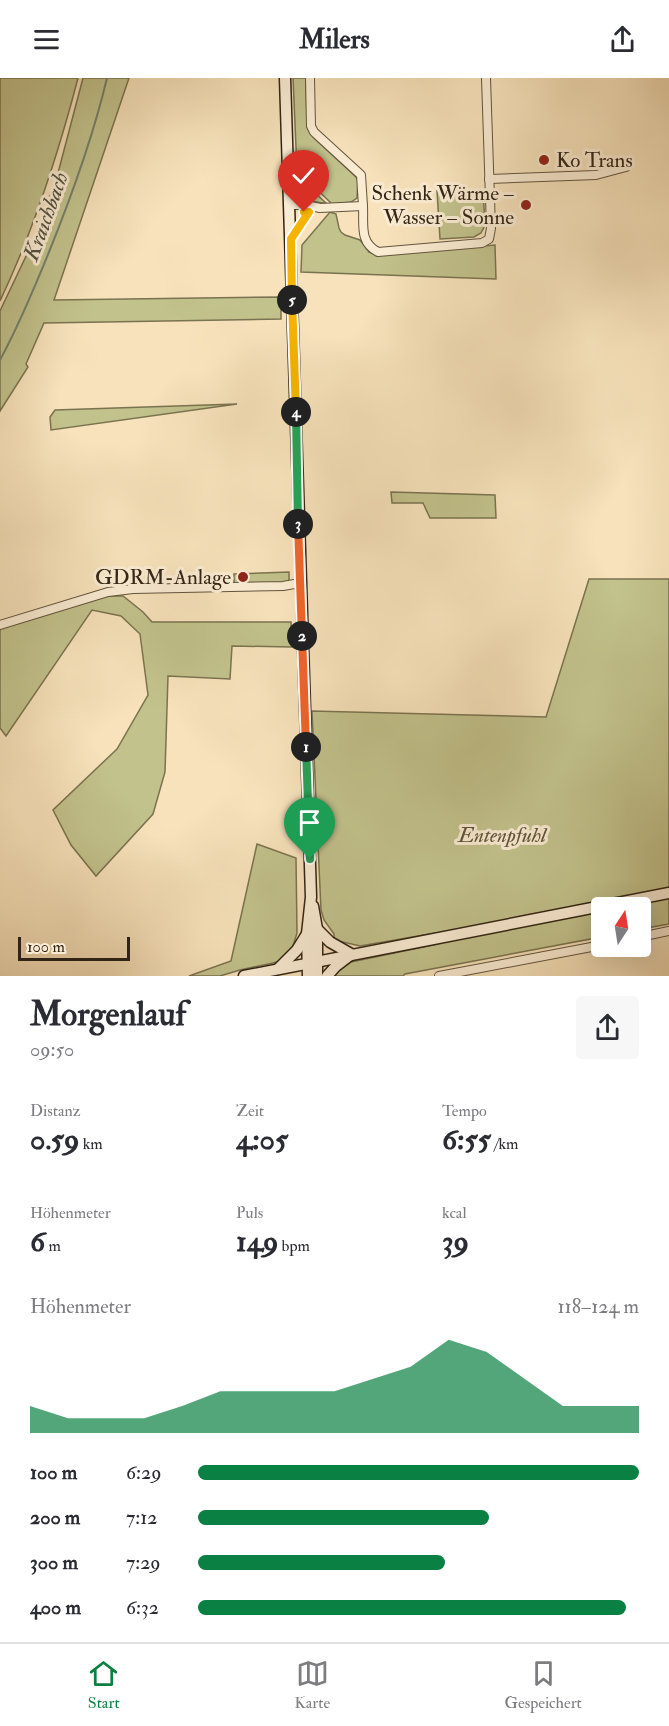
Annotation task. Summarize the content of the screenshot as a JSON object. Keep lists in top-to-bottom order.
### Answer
{
  "water": ["Kraichbach"],
  "parks": ["Entenpfuhl"],
  "places": ["Ko Trans", "Schenk Wärme – Wasser – Sonne", "GDRM-Anlage"],
  "scale_bar": "100 m",
  "north": "top",
  "page": {
    "header": "Milers",
    "pins": [
      "5",
      "4",
      "3",
      "2",
      "1"
    ],
    "scale": "100 m",
    "heading": ["Morgenlauf", "09:50"],
    "stats": [
      ["Distanz", "0.59 km"],
      ["Zeit", "4:05"],
      ["Tempo", "6:55 /km"],
      ["Höhenmeter", "6 m"],
      ["Puls", "149 bpm"],
      ["kcal", "39"]
    ],
    "chart": ["Höhenmeter", "118–124 m"],
    "list": [
      {
        "name": "100 m",
        "note": "6:29"
      },
      {
        "name": "200 m",
        "note": "7:12"
      },
      {
        "name": "300 m",
        "note": "7:29"
      },
      {
        "name": "400 m",
        "note": "6:32"
      }
    ],
    "tabs": ["Start", "Karte", "Gespeichert"]
  }
}
